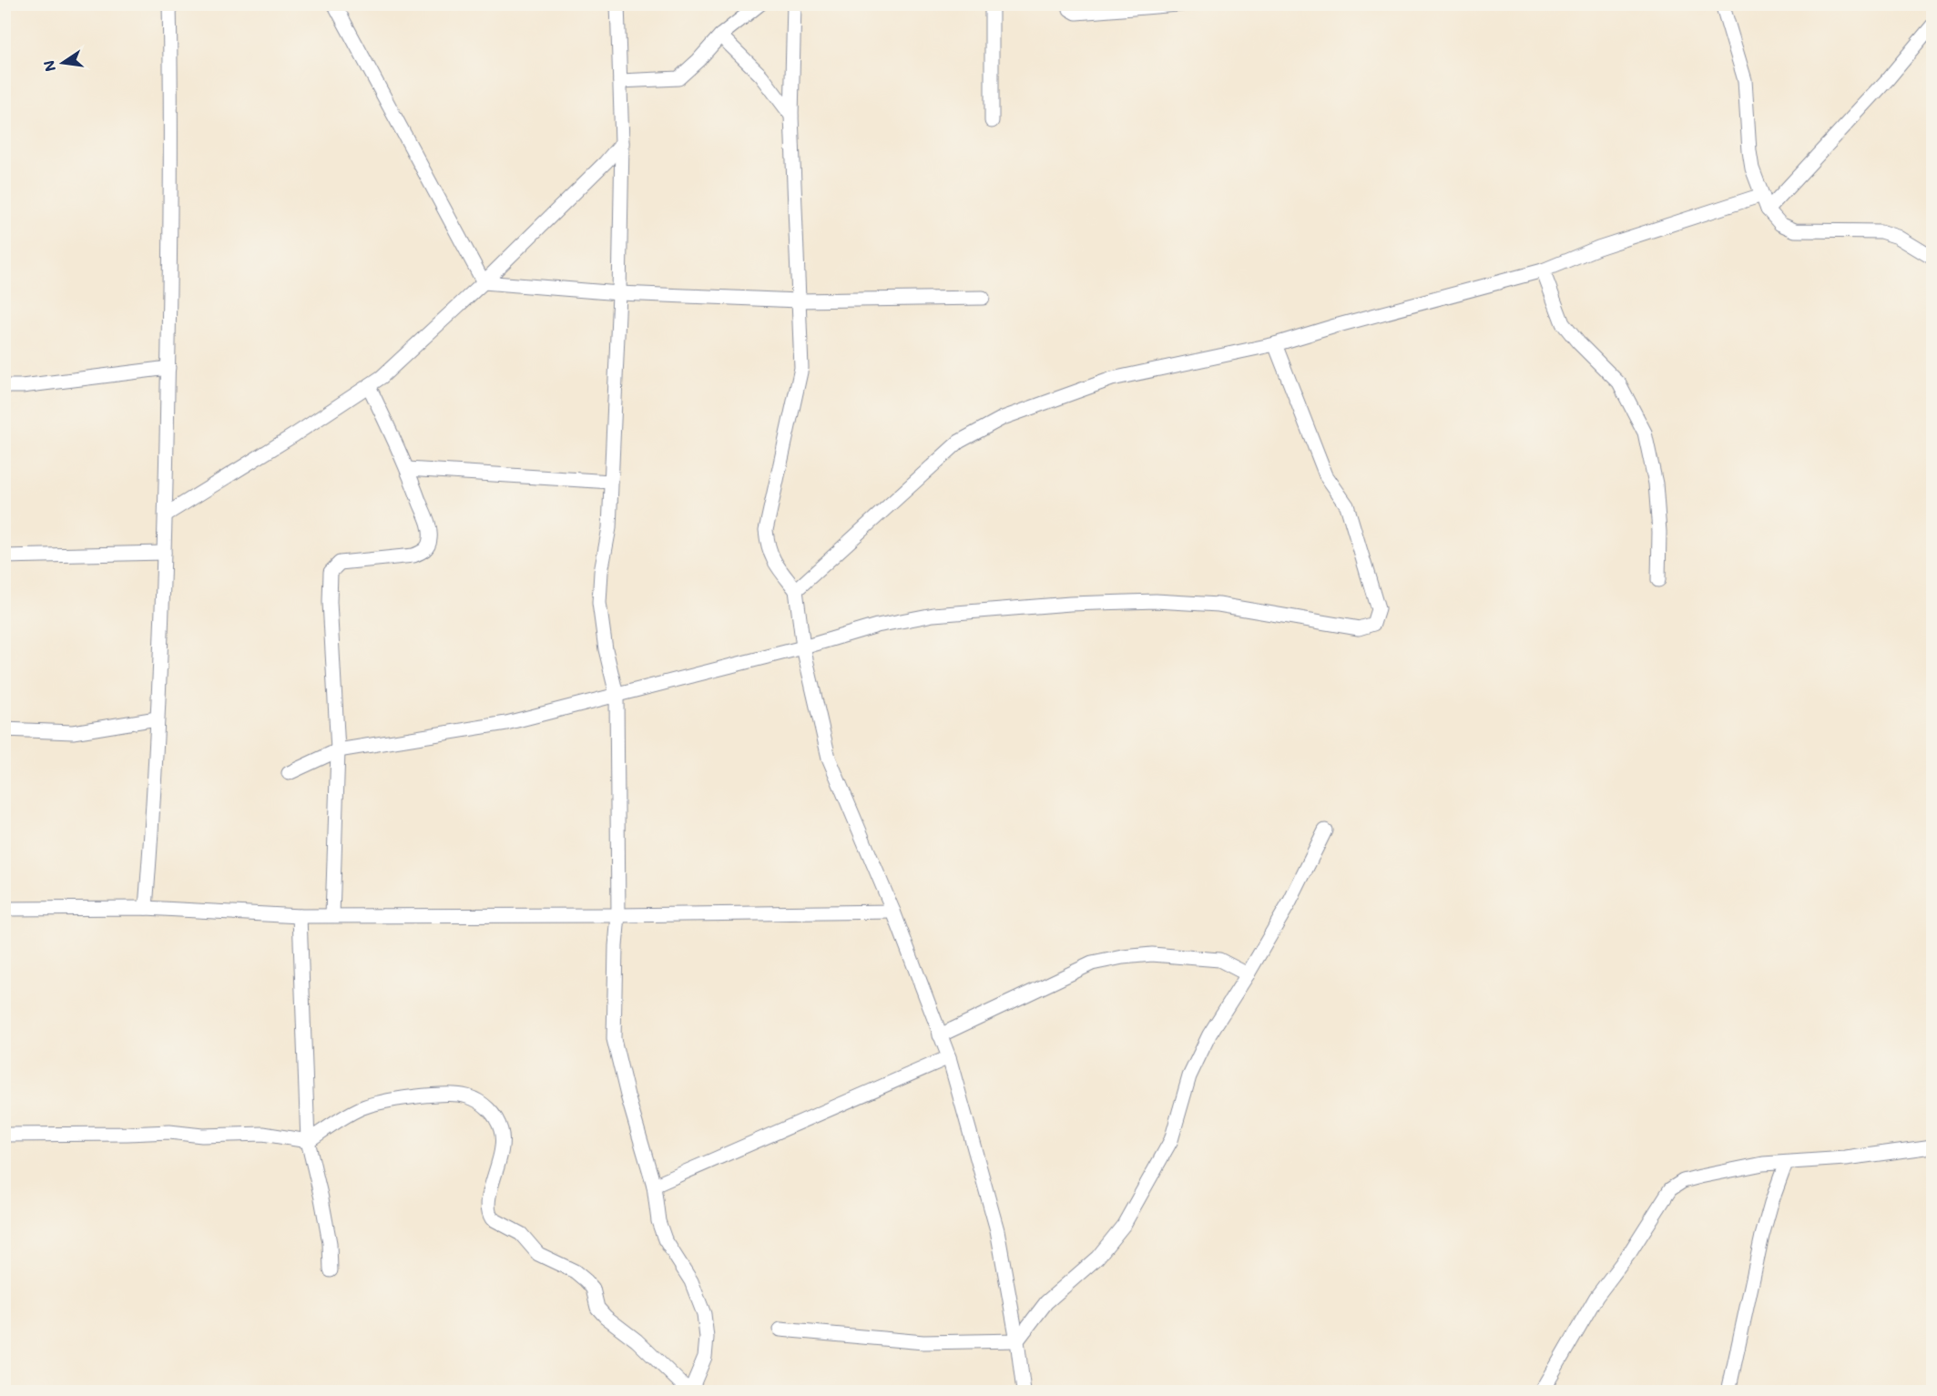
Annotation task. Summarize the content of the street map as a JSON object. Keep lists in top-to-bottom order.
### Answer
{
  "north": "left"
}
